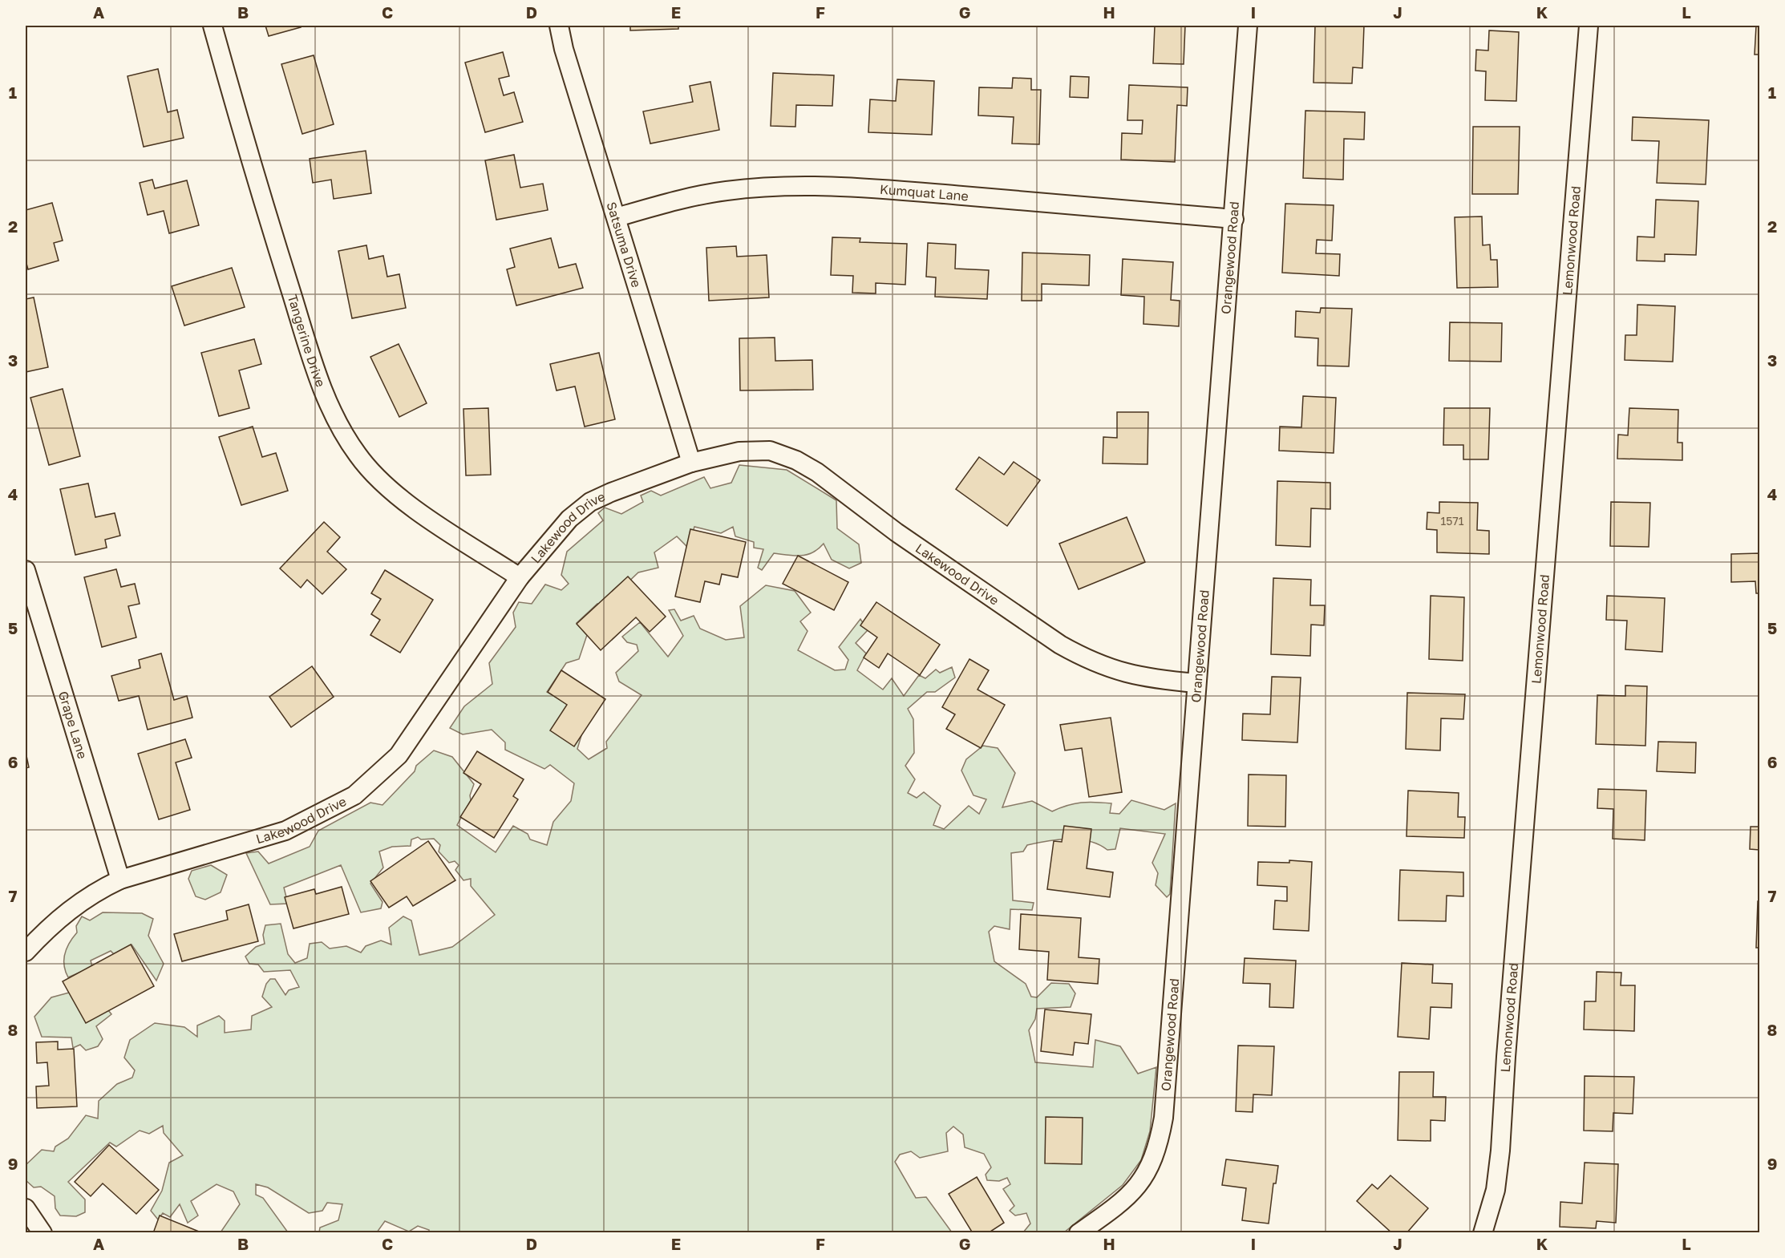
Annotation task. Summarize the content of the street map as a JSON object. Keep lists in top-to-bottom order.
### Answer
{
  "streets": {
    "street": [
      "Kumquat Lane",
      "Lemonwood Road",
      "Satsuma Drive",
      "Orangewood Road",
      "Tangerine Drive",
      "Lakewood Drive",
      "Grape Lane"
    ]
  },
  "crossings": [
    ["Kumquat Lane", "Satsuma Drive"],
    ["Kumquat Lane", "Orangewood Road"],
    ["Satsuma Drive", "Lakewood Drive"],
    ["Orangewood Road", "Lakewood Drive"],
    ["Tangerine Drive", "Lakewood Drive"],
    ["Lakewood Drive", "Grape Lane"]
  ],
  "house_numbers": ["1571"],
  "grid": {
    "columns": [
      "A",
      "B",
      "C",
      "D",
      "E",
      "F",
      "G",
      "H",
      "I",
      "J",
      "K",
      "L"
    ],
    "rows": [
      "1",
      "2",
      "3",
      "4",
      "5",
      "6",
      "7",
      "8",
      "9"
    ]
  }
}
